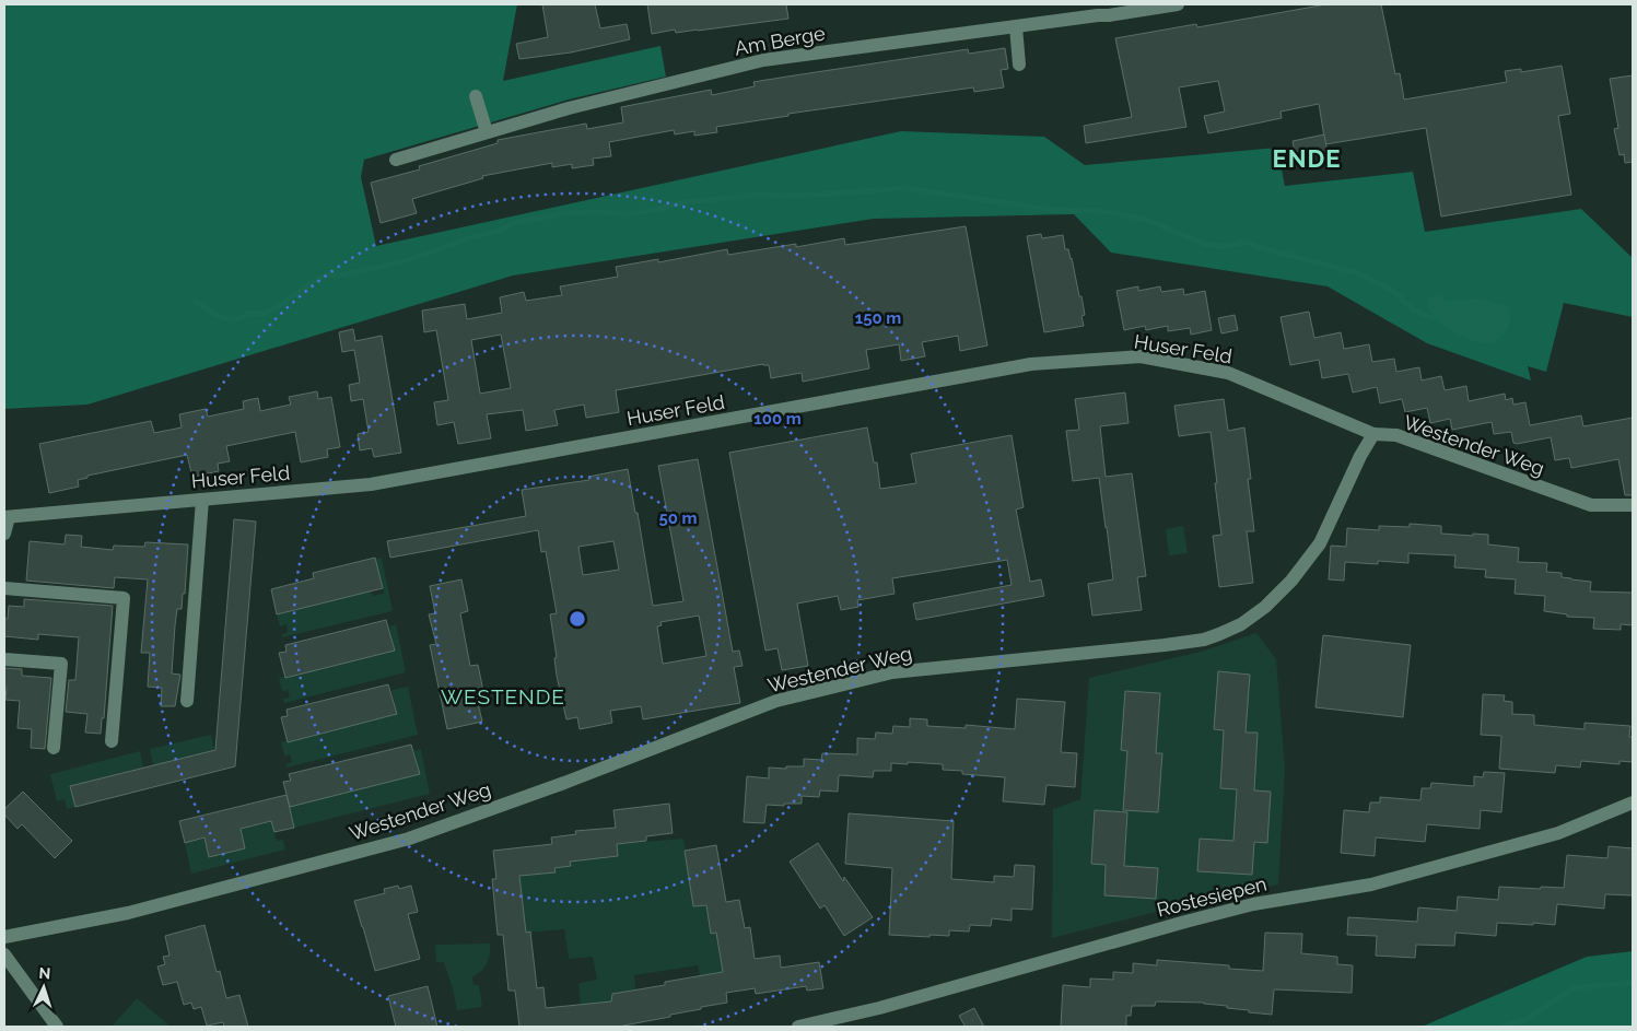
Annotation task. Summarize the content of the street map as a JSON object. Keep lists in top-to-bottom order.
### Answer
{
  "streets": {
    "street": [
      "Am Berge",
      "Huser Feld",
      "Westender Weg",
      "Rostesiepen"
    ]
  },
  "crossings": [
    ["Huser Feld", "Westender Weg"]
  ],
  "districts": ["ENDE", "WESTENDE"],
  "north": "top",
  "rings": ["150 m", "100 m", "50 m"]
}
